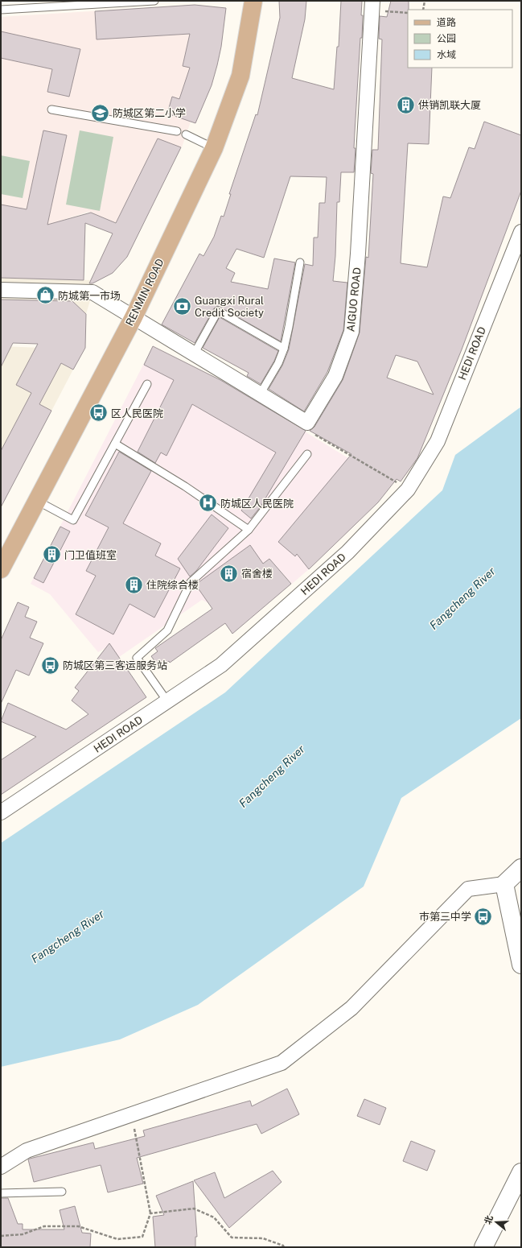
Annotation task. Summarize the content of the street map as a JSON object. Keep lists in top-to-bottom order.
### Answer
{
  "streets": {
    "main road": ["RENMIN ROAD"],
    "street": ["AIGUO ROAD", "HEDI ROAD"]
  },
  "water": ["Fangcheng River"],
  "places": {
    "building": [
      "供销凯联大厦",
      "门卫值班室",
      "宿舍楼",
      "住院综合楼"
    ],
    "school or university": ["防城区第二小学"],
    "shop": ["防城第一市场"],
    "bank": ["Guangxi Rural Credit Society"],
    "bus stop": ["区人民医院", "防城区第三客运服务站", "巿第三中学"],
    "hospital": ["防城区人民医院"]
  },
  "legend": ["道路", "公园", "水域"],
  "north": "left"
}
